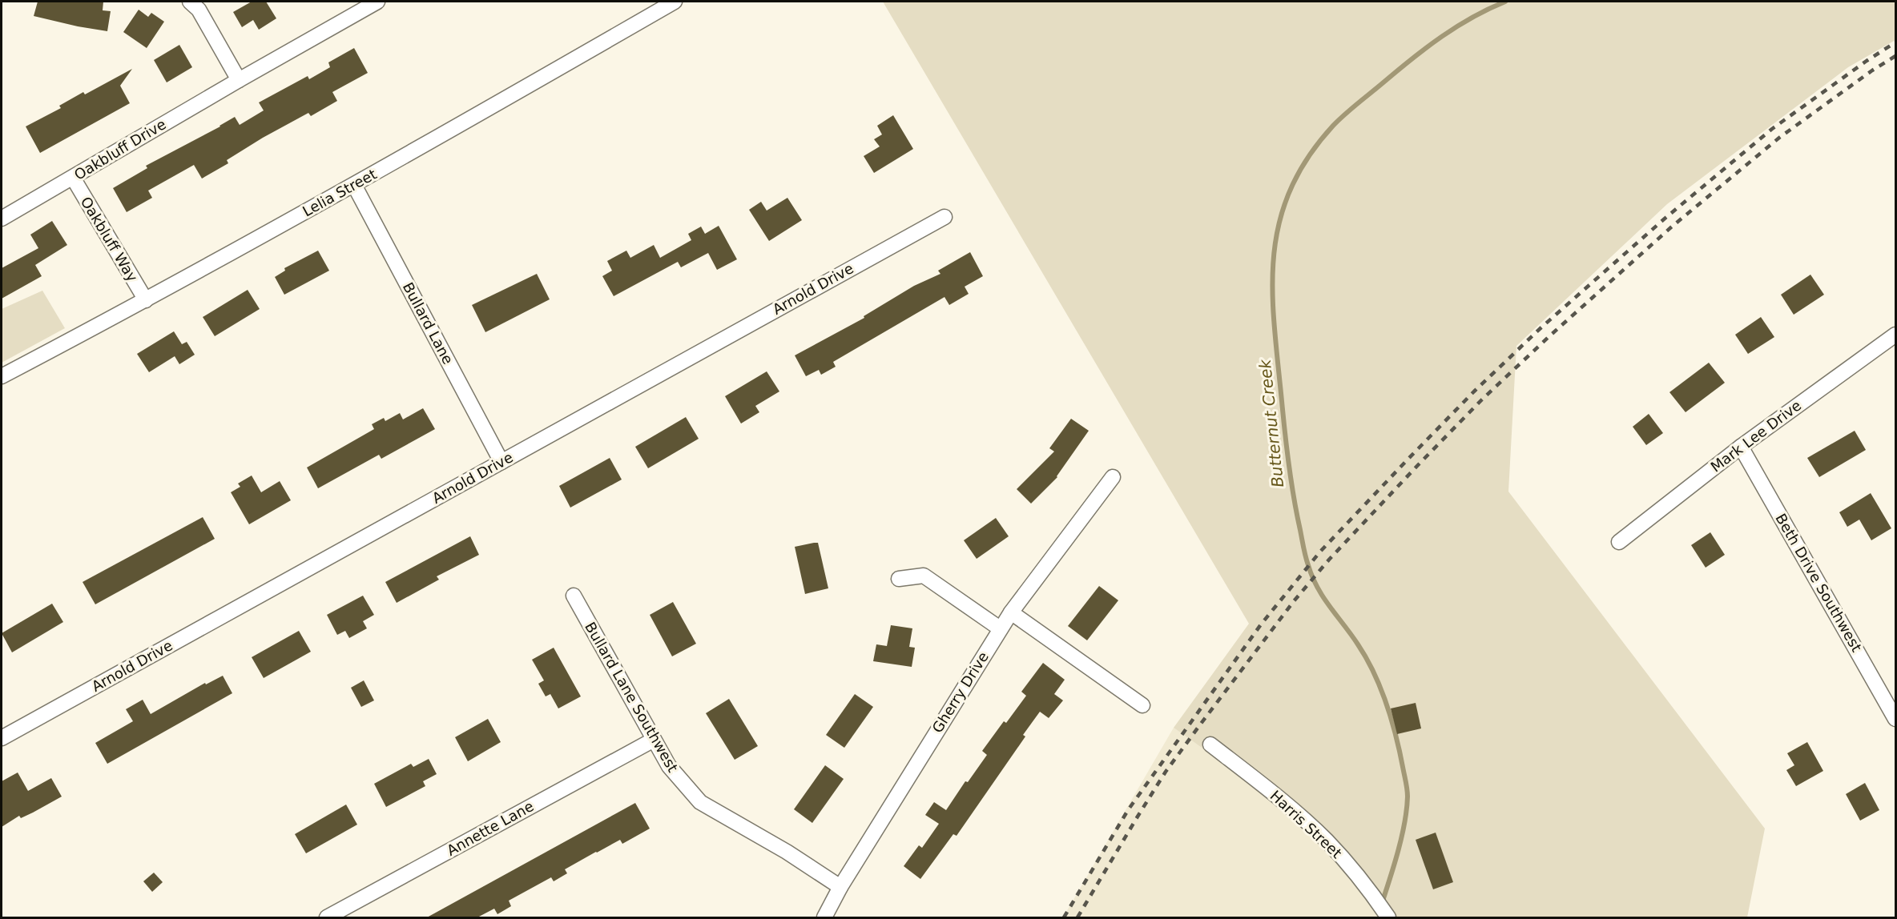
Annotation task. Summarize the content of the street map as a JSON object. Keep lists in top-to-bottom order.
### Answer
{
  "streets": {
    "street": [
      "Oakbluff Drive",
      "Lelia Street",
      "Oakbluff Way",
      "Arnold Drive",
      "Bullard Lane",
      "Mark Lee Drive",
      "Beth Drive Southwest",
      "Gherry Drive",
      "Bullard Lane Southwest",
      "Harris Street",
      "Annette Lane"
    ]
  },
  "crossings": [
    ["Oakbluff Drive", "Oakbluff Way"],
    ["Lelia Street", "Oakbluff Way"],
    ["Lelia Street", "Bullard Lane"],
    ["Arnold Drive", "Bullard Lane"],
    ["Mark Lee Drive", "Beth Drive Southwest"],
    ["Gherry Drive", "Bullard Lane Southwest"],
    ["Bullard Lane Southwest", "Annette Lane"]
  ],
  "water": ["Butternut Creek"]
}
